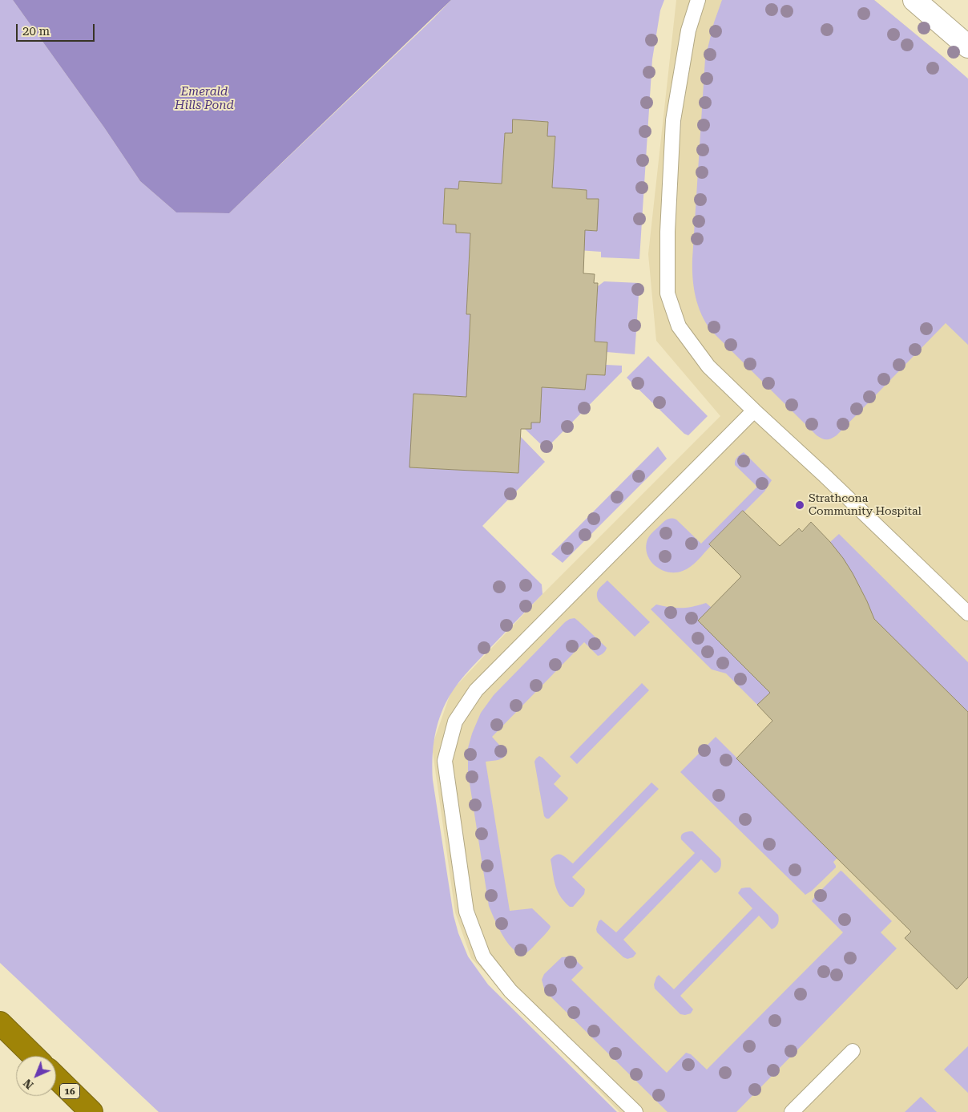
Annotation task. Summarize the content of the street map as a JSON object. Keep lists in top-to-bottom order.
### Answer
{
  "streets": {
    "highway": ["16"]
  },
  "water": ["Emerald Hills Pond"],
  "places": ["Strathcona Community Hospital"],
  "scale_bar": "20 m",
  "north": "bottom left"
}
